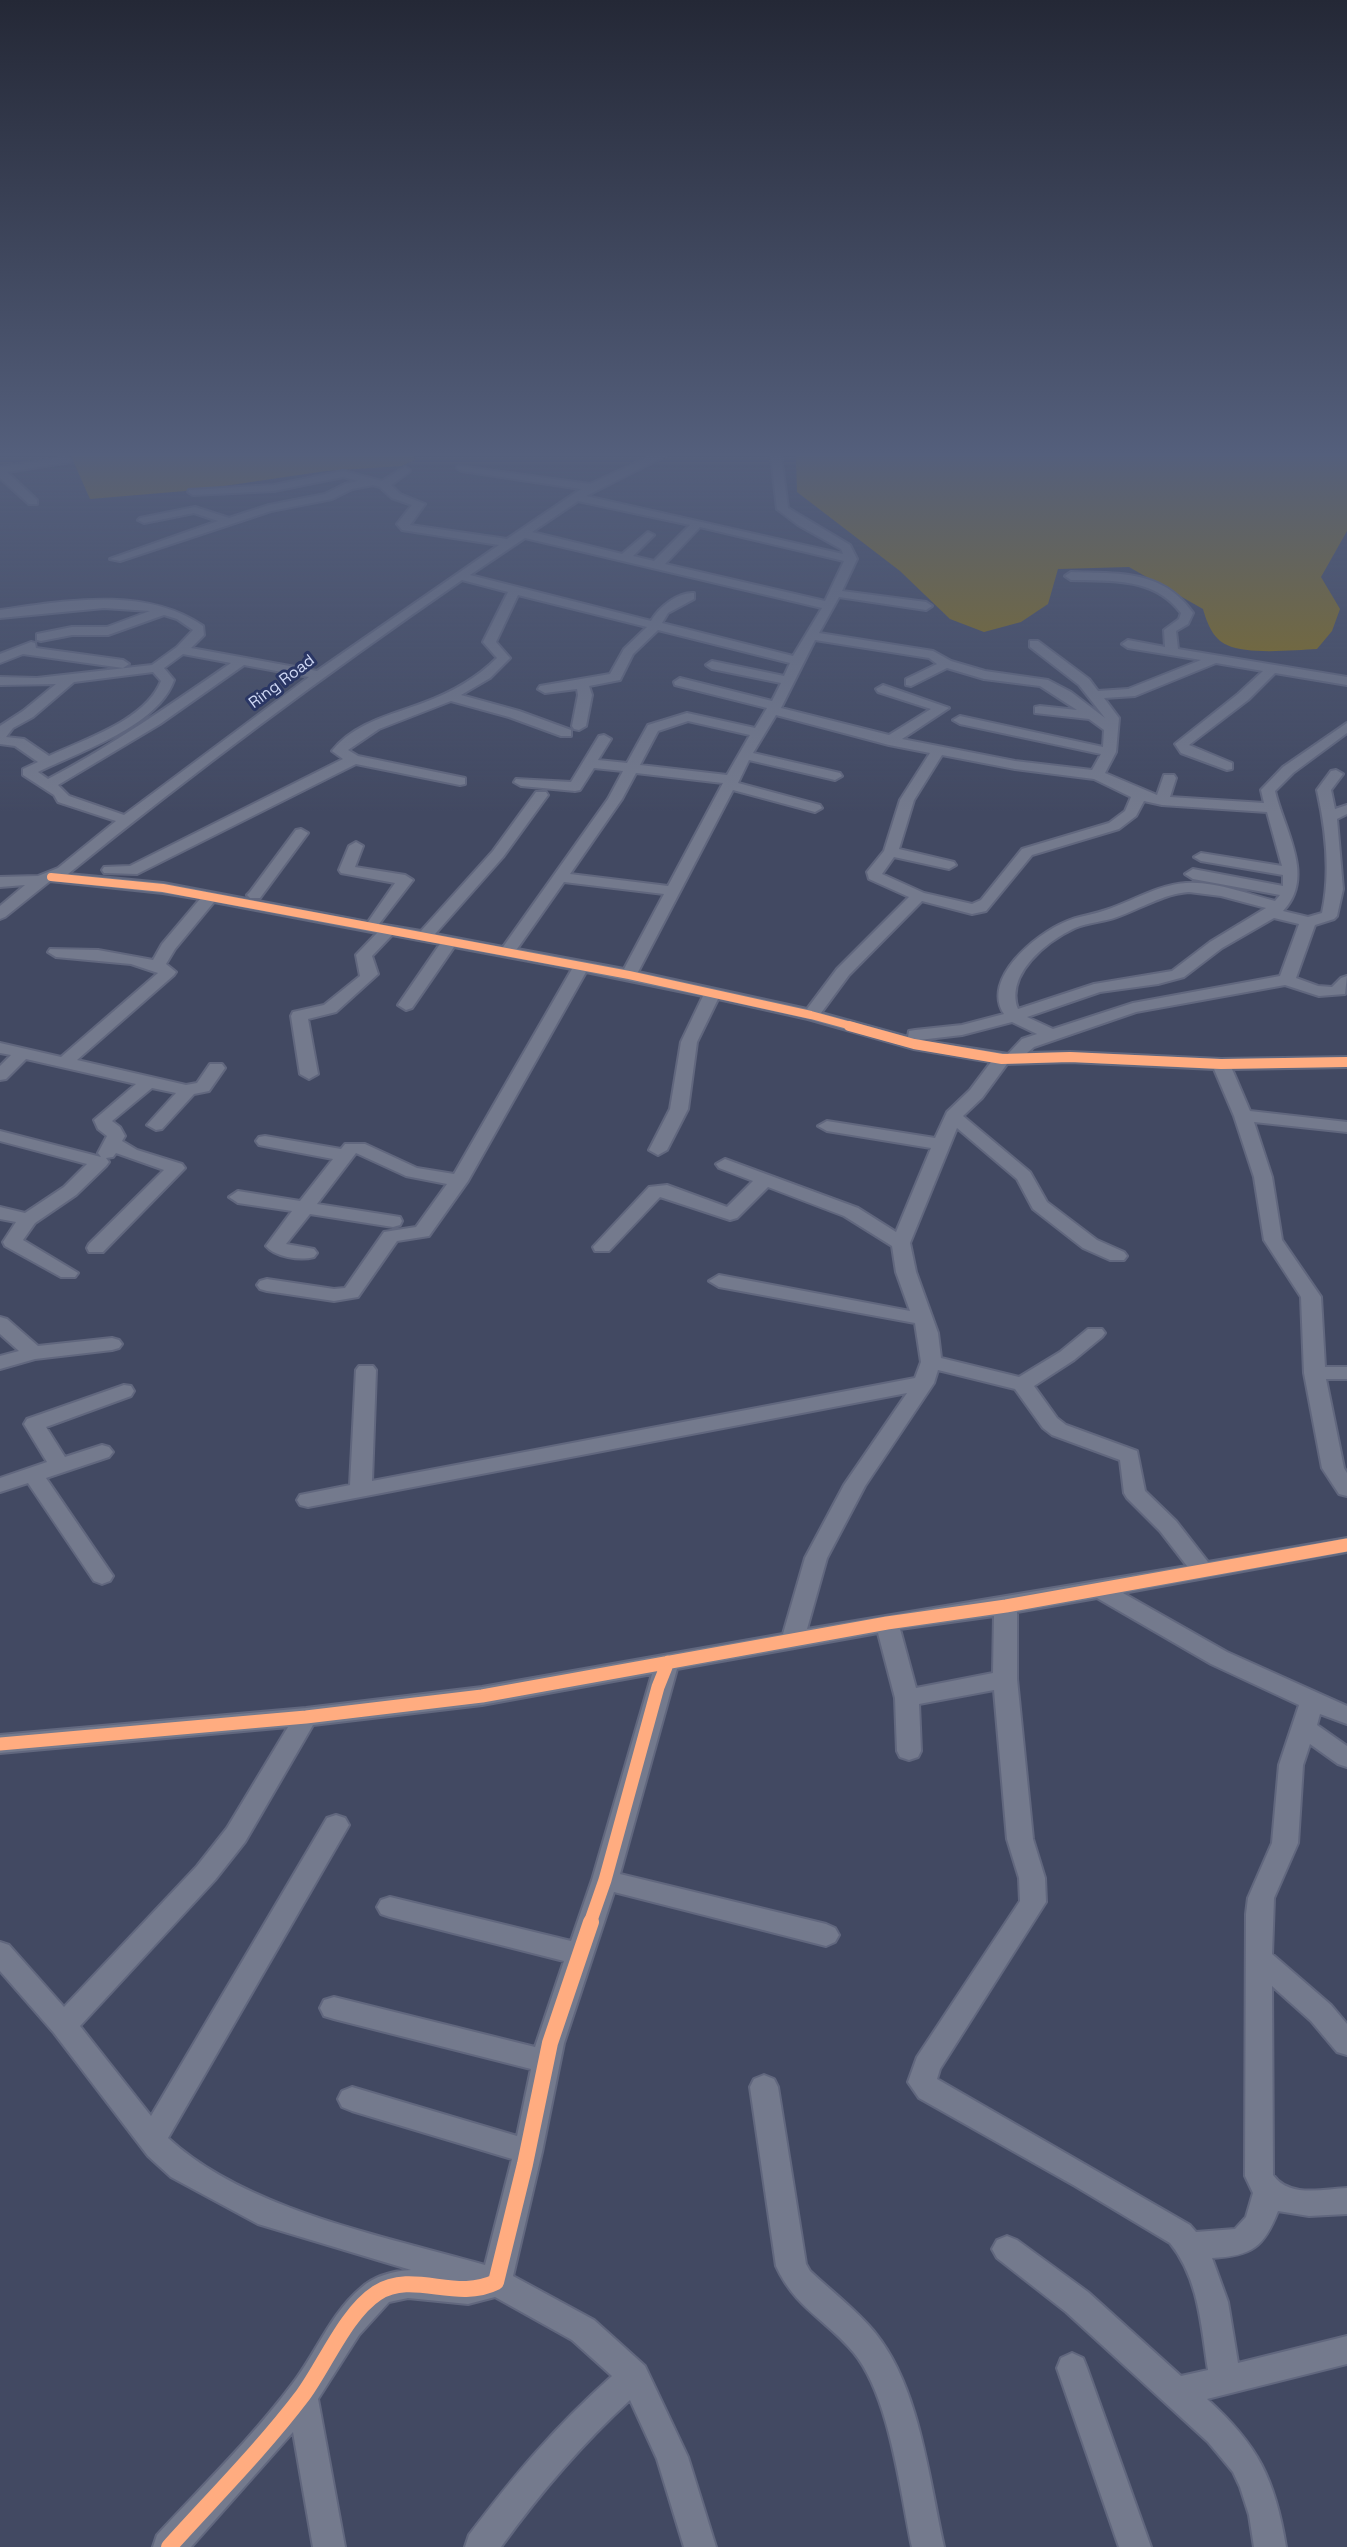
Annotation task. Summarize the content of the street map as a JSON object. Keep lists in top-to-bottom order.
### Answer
{
  "streets": {
    "street": ["Ring Road"]
  }
}
